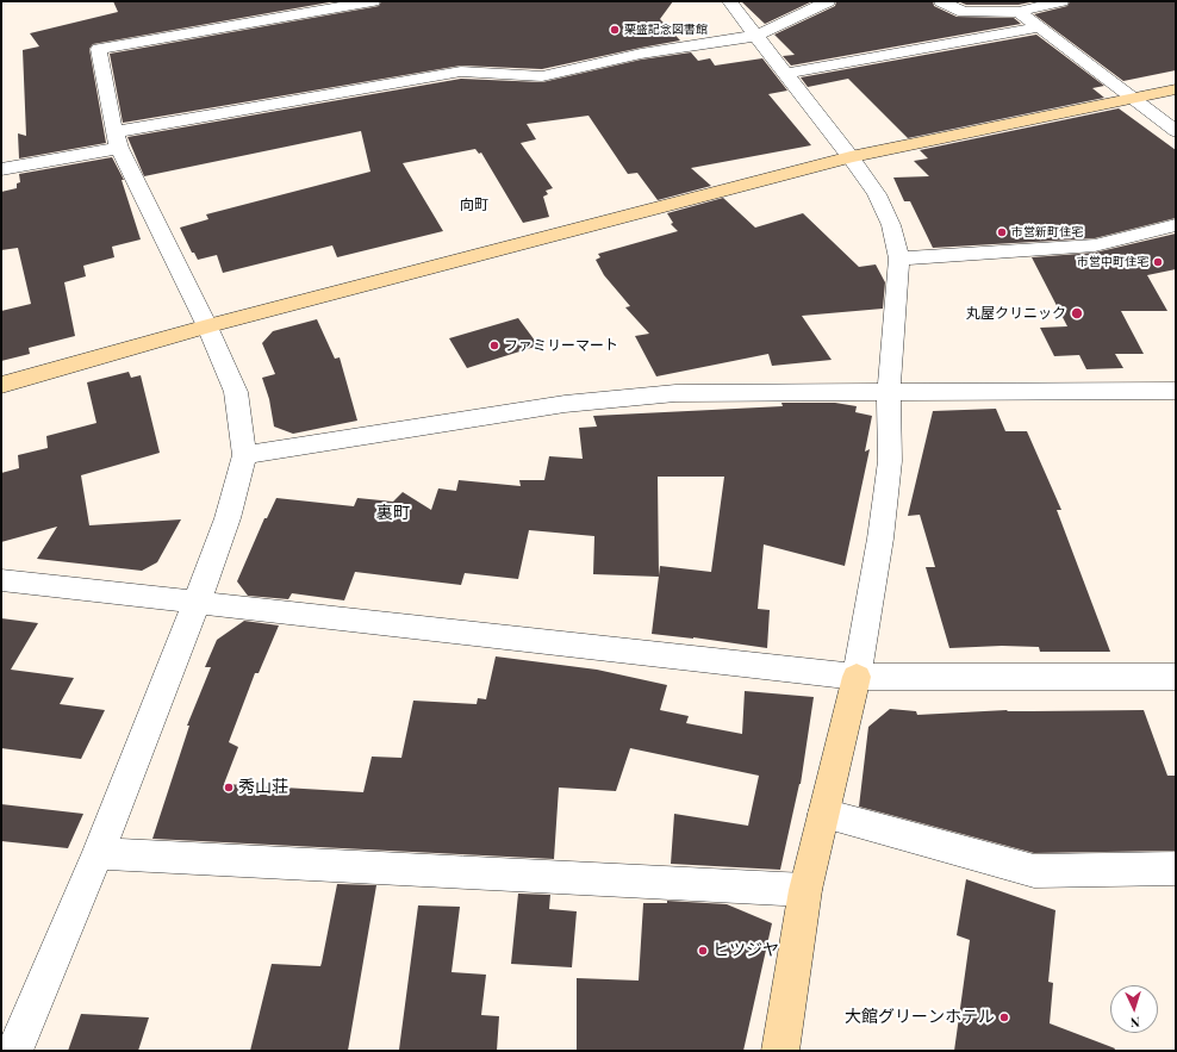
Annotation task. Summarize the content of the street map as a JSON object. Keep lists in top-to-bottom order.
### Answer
{
  "districts": ["向町", "裏町"],
  "places": [
    "栗盛記念図書館",
    "市営新町住宅",
    "市営中町住宅",
    "丸屋クリニック",
    "ファミリーマート",
    "秀山荘",
    "ヒツジヤ",
    "大館グリーンホテル"
  ],
  "north": "bottom"
}
